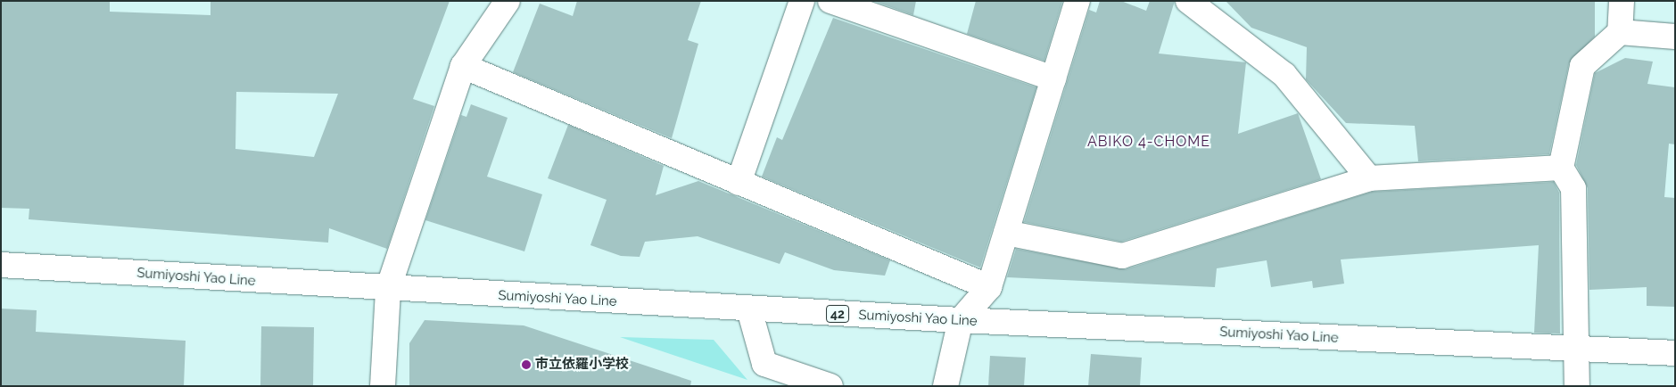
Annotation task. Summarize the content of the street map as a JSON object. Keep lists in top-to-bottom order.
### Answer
{
  "streets": {
    "street": ["Sumiyoshi Yao Line", "42"]
  },
  "districts": ["ABIKO 4-CHOME"],
  "places": ["市立依羅小学校"]
}
